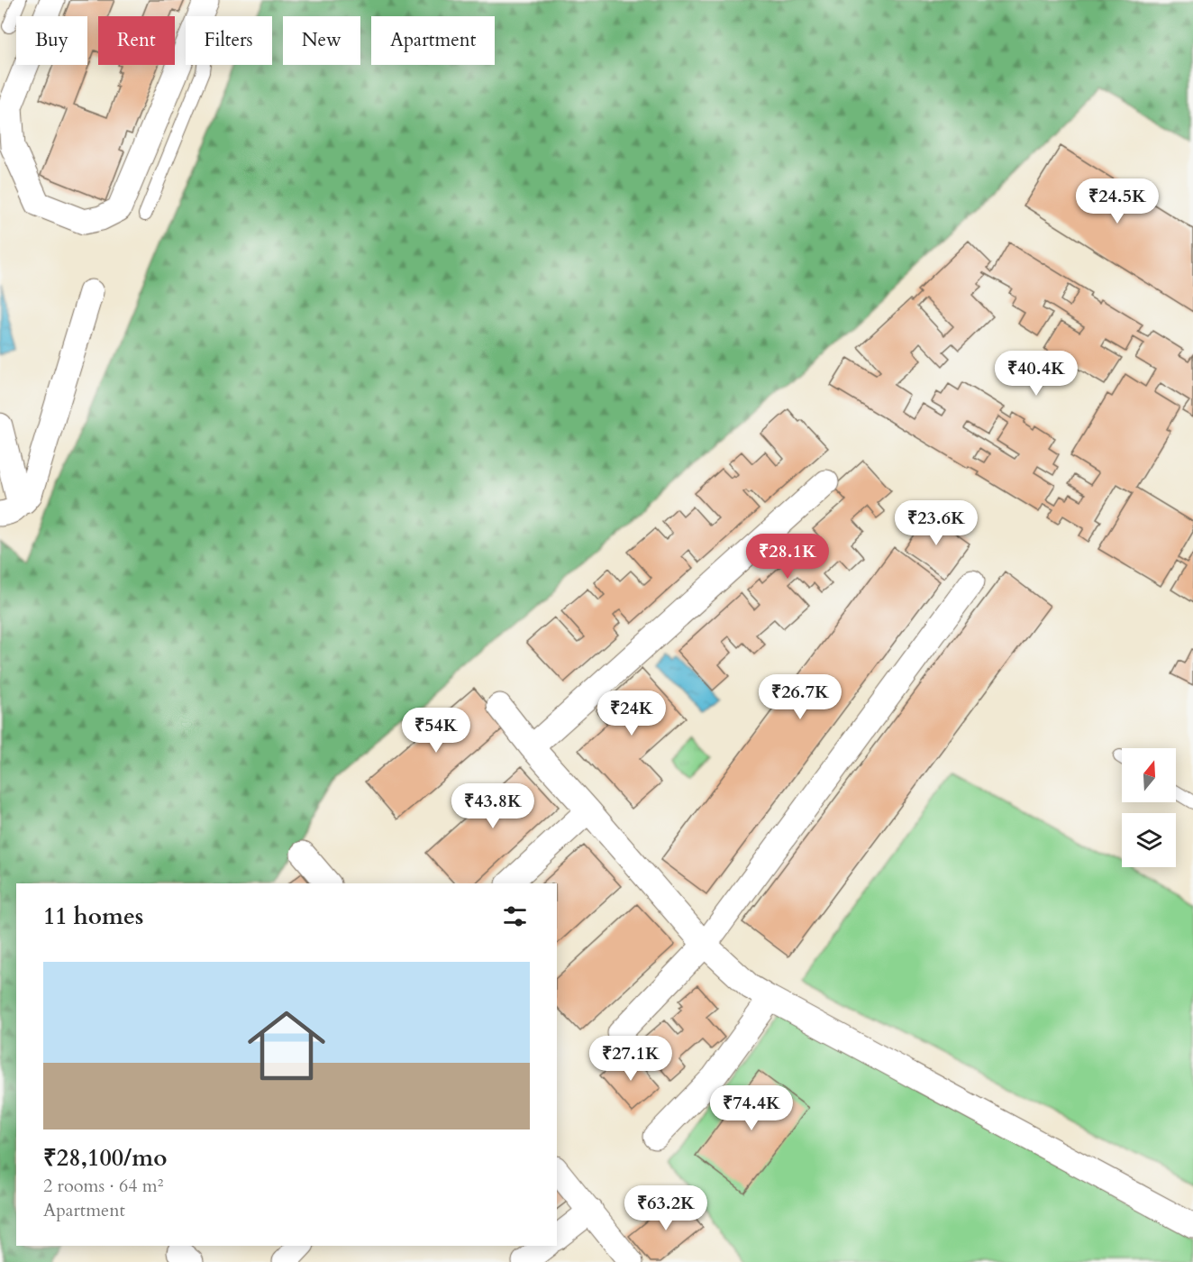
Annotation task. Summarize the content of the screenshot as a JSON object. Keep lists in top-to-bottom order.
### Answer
{
  "north": "top",
  "page": {
    "chip": [
      "Buy",
      "Rent",
      "Filters",
      "New",
      "Apartment"
    ],
    "price": [
      "₹24.5K",
      "₹40.4K",
      "₹23.6K",
      "₹28.1K",
      "₹26.7K",
      "₹24K",
      "₹54K",
      "₹43.8K",
      "₹27.1K",
      "₹74.4K",
      "₹63.2K"
    ],
    "heading": "11 homes",
    "list": [
      {
        "name": "₹28,100/mo",
        "note": "2 rooms · 64 m² · Apartment"
      }
    ]
  }
}
